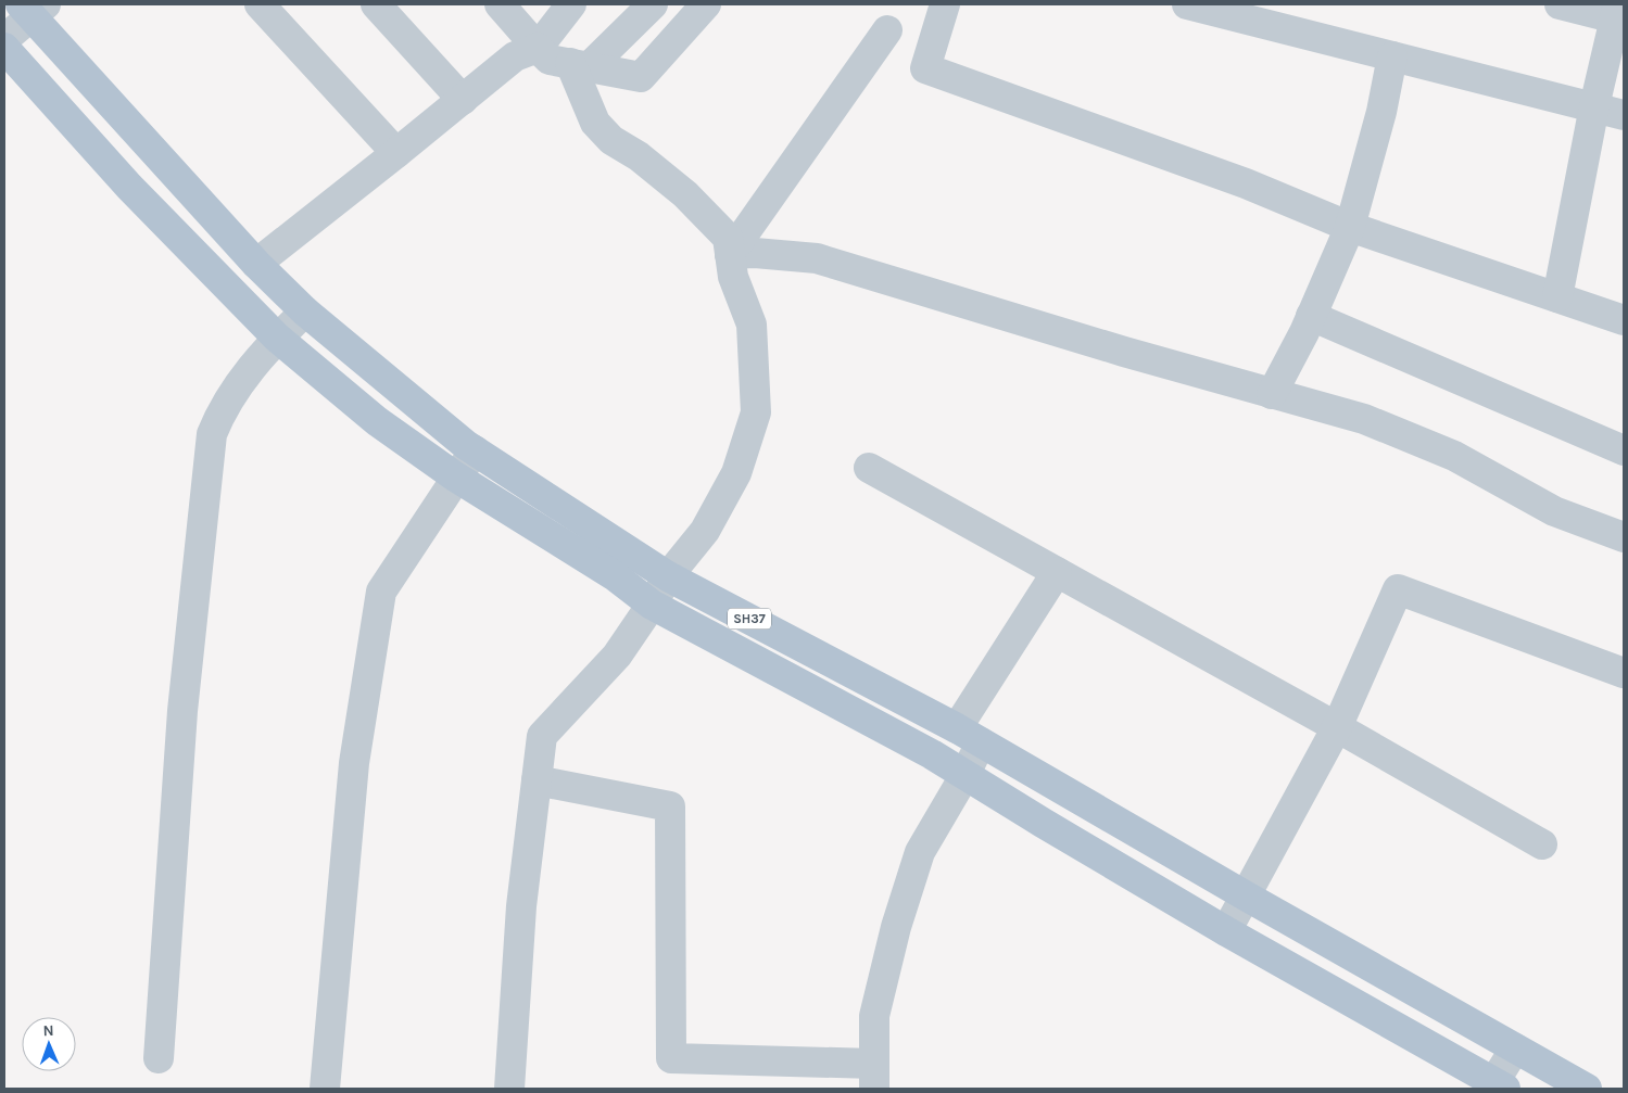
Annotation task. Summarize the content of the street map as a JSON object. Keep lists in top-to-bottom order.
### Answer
{
  "streets": {
    "main road": ["SH37"]
  },
  "north": "top"
}
